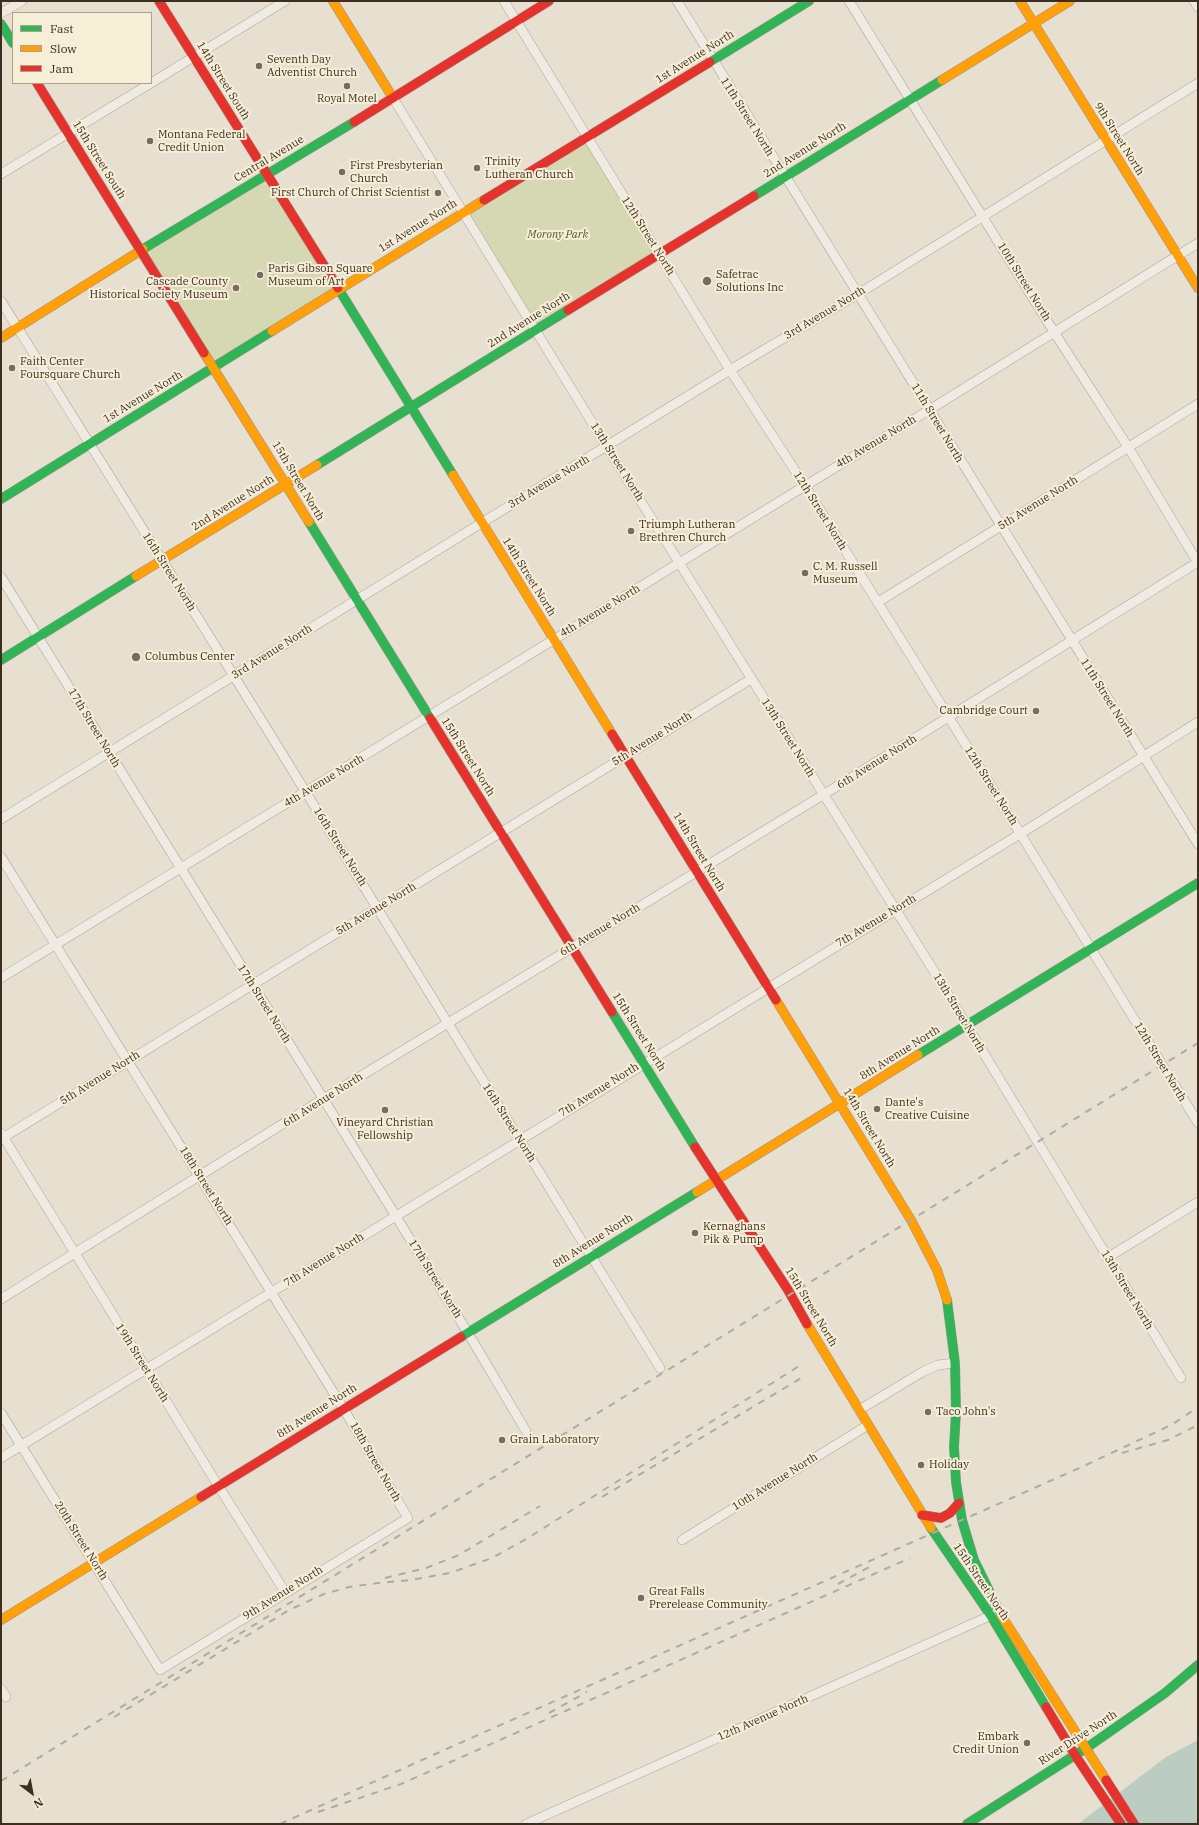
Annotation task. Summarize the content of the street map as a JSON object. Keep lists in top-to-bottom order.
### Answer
{
  "streets": {
    "main road": [
      "1st Avenue North",
      "14th Street South",
      "9th Street North",
      "2nd Avenue North",
      "Central Avenue",
      "15th Street South",
      "15th Street North",
      "14th Street North",
      "8th Avenue North",
      "River Drive North"
    ],
    "street": [
      "11th Street North",
      "12th Street North",
      "10th Street North",
      "3rd Avenue North",
      "4th Avenue North",
      "13th Street North",
      "5th Avenue North",
      "16th Street North",
      "17th Street North",
      "6th Avenue North",
      "7th Avenue North",
      "18th Street North",
      "19th Street North",
      "10th Avenue North",
      "20th Street North",
      "9th Avenue North",
      "12th Avenue North"
    ]
  },
  "crossings": [
    ["1st Avenue North", "11th Street North"],
    ["1st Avenue North", "12th Street North"],
    ["1st Avenue North", "13th Street North"],
    ["1st Avenue North", "15th Street North"],
    ["1st Avenue North", "16th Street North"],
    ["1st Avenue North", "14th Street North"],
    ["14th Street South", "Central Avenue"],
    ["14th Street South", "14th Street North"],
    ["11th Street North", "2nd Avenue North"],
    ["11th Street North", "3rd Avenue North"],
    ["11th Street North", "4th Avenue North"],
    ["11th Street North", "5th Avenue North"],
    ["11th Street North", "6th Avenue North"],
    ["11th Street North", "7th Avenue North"],
    ["9th Street North", "2nd Avenue North"],
    ["9th Street North", "3rd Avenue North"],
    ["9th Street North", "4th Avenue North"],
    ["2nd Avenue North", "12th Street North"],
    ["2nd Avenue North", "10th Street North"],
    ["2nd Avenue North", "13th Street North"],
    ["2nd Avenue North", "15th Street North"],
    ["2nd Avenue North", "16th Street North"],
    ["2nd Avenue North", "14th Street North"],
    ["2nd Avenue North", "17th Street North"],
    ["Central Avenue", "15th Street South"],
    ["Central Avenue", "12th Street North"],
    ["Central Avenue", "13th Street North"],
    ["Central Avenue", "15th Street North"],
    ["Central Avenue", "16th Street North"],
    ["Central Avenue", "14th Street North"],
    ["15th Street South", "15th Street North"],
    ["12th Street North", "3rd Avenue North"],
    ["12th Street North", "4th Avenue North"],
    ["12th Street North", "5th Avenue North"],
    ["12th Street North", "6th Avenue North"],
    ["12th Street North", "7th Avenue North"],
    ["12th Street North", "8th Avenue North"],
    ["10th Street North", "3rd Avenue North"],
    ["10th Street North", "4th Avenue North"],
    ["10th Street North", "5th Avenue North"],
    ["10th Street North", "6th Avenue North"],
    ["3rd Avenue North", "13th Street North"],
    ["3rd Avenue North", "15th Street North"],
    ["3rd Avenue North", "16th Street North"],
    ["3rd Avenue North", "14th Street North"],
    ["3rd Avenue North", "17th Street North"],
    ["4th Avenue North", "13th Street North"],
    ["4th Avenue North", "15th Street North"],
    ["4th Avenue North", "16th Street North"],
    ["4th Avenue North", "14th Street North"],
    ["4th Avenue North", "17th Street North"],
    ["4th Avenue North", "18th Street North"],
    ["13th Street North", "5th Avenue North"],
    ["13th Street North", "6th Avenue North"],
    ["13th Street North", "7th Avenue North"],
    ["13th Street North", "8th Avenue North"],
    ["15th Street North", "5th Avenue North"],
    ["15th Street North", "14th Street North"],
    ["15th Street North", "6th Avenue North"],
    ["15th Street North", "7th Avenue North"],
    ["15th Street North", "8th Avenue North"],
    ["15th Street North", "10th Avenue North"],
    ["15th Street North", "12th Avenue North"],
    ["15th Street North", "River Drive North"],
    ["5th Avenue North", "16th Street North"],
    ["5th Avenue North", "14th Street North"],
    ["5th Avenue North", "17th Street North"],
    ["5th Avenue North", "18th Street North"],
    ["5th Avenue North", "19th Street North"],
    ["16th Street North", "6th Avenue North"],
    ["16th Street North", "7th Avenue North"],
    ["16th Street North", "8th Avenue North"],
    ["14th Street North", "6th Avenue North"],
    ["14th Street North", "7th Avenue North"],
    ["14th Street North", "8th Avenue North"],
    ["17th Street North", "6th Avenue North"],
    ["17th Street North", "7th Avenue North"],
    ["17th Street North", "8th Avenue North"],
    ["6th Avenue North", "18th Street North"],
    ["6th Avenue North", "19th Street North"],
    ["7th Avenue North", "18th Street North"],
    ["7th Avenue North", "19th Street North"],
    ["7th Avenue North", "20th Street North"],
    ["8th Avenue North", "18th Street North"],
    ["8th Avenue North", "19th Street North"],
    ["8th Avenue North", "20th Street North"],
    ["18th Street North", "9th Avenue North"],
    ["19th Street North", "9th Avenue North"],
    ["20th Street North", "9th Avenue North"]
  ],
  "parks": ["Morony Park"],
  "places": [
    "Seventh Day Adventist Church",
    "Royal Motel",
    "Montana Federal Credit Union",
    "Trinity Lutheran Church",
    "First Presbyterian Church",
    "First Church of Christ Scientist",
    "Paris Gibson Square Museum of Art",
    "Safetrac Solutions Inc",
    "Cascade County Historical Society Museum",
    "Faith Center Foursquare Church",
    "Triumph Lutheran Brethren Church",
    "C. M. Russell Museum",
    "Columbus Center",
    "Cambridge Court",
    "Dante's Creative Cuisine",
    "Vineyard Christian Fellowship",
    "Kernaghans Pik & Pump",
    "Taco John's",
    "Grain Laboratory",
    "Holiday",
    "Great Falls Prerelease Community",
    "Embark Credit Union"
  ],
  "legend": ["Fast", "Slow", "Jam"],
  "north": "bottom right"
}
